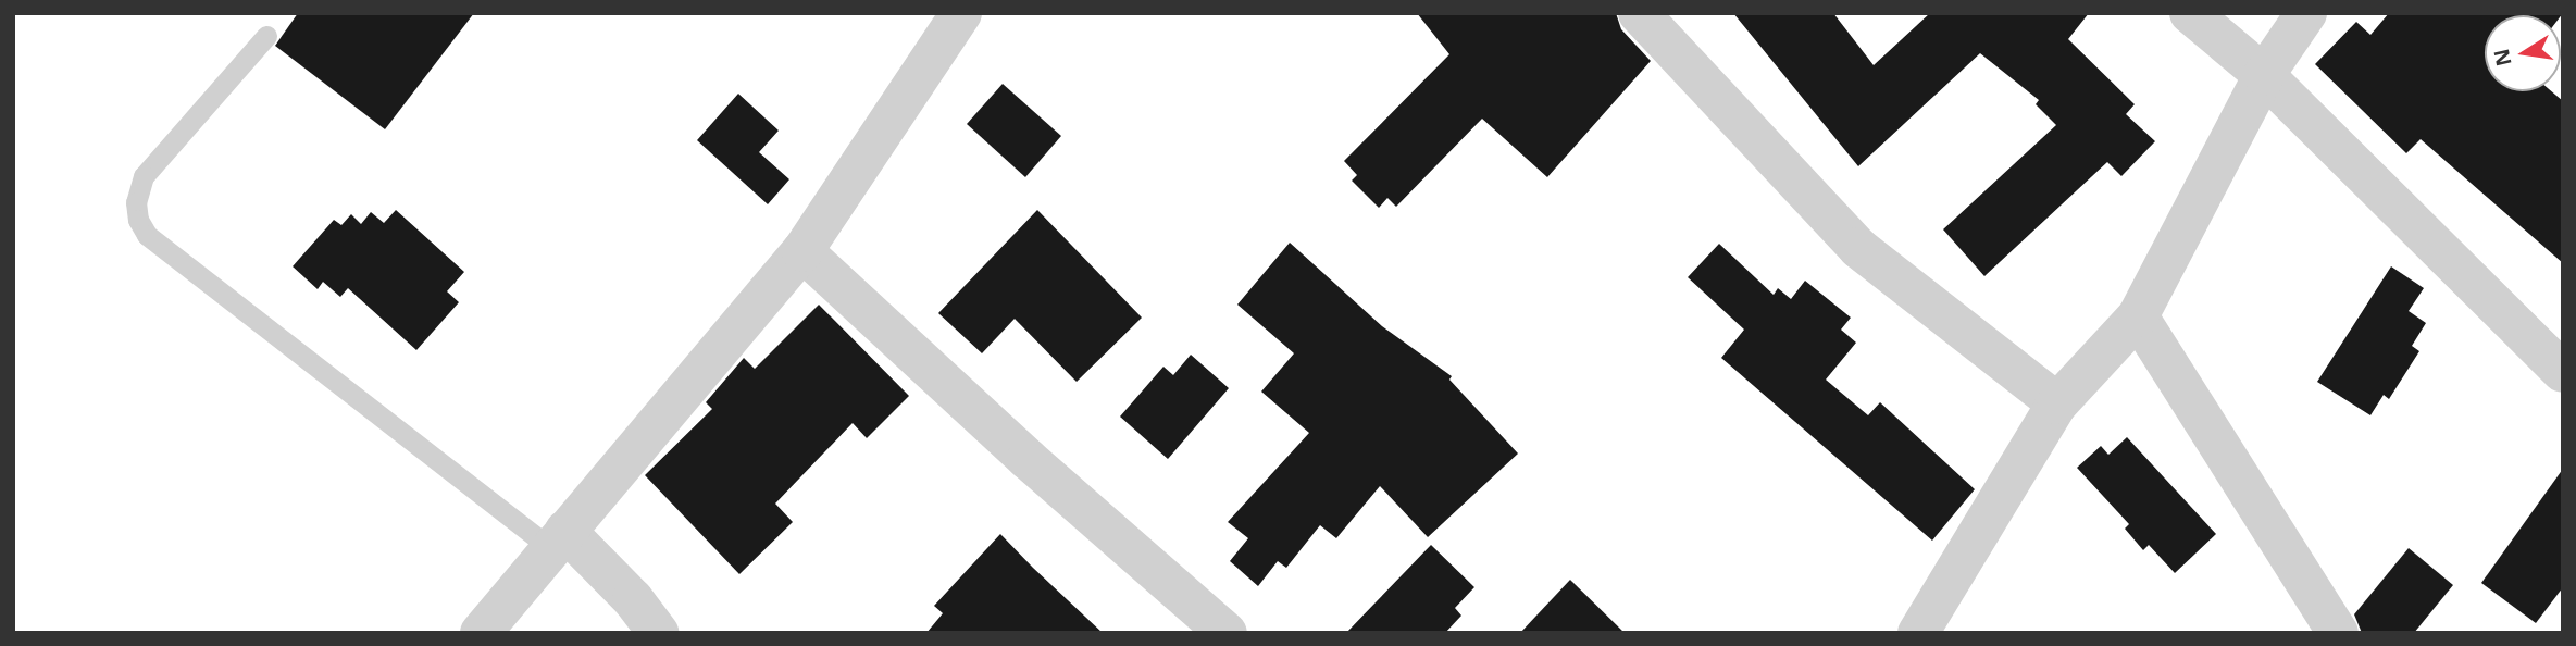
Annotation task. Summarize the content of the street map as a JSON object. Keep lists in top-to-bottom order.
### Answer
{
  "north": "left"
}
